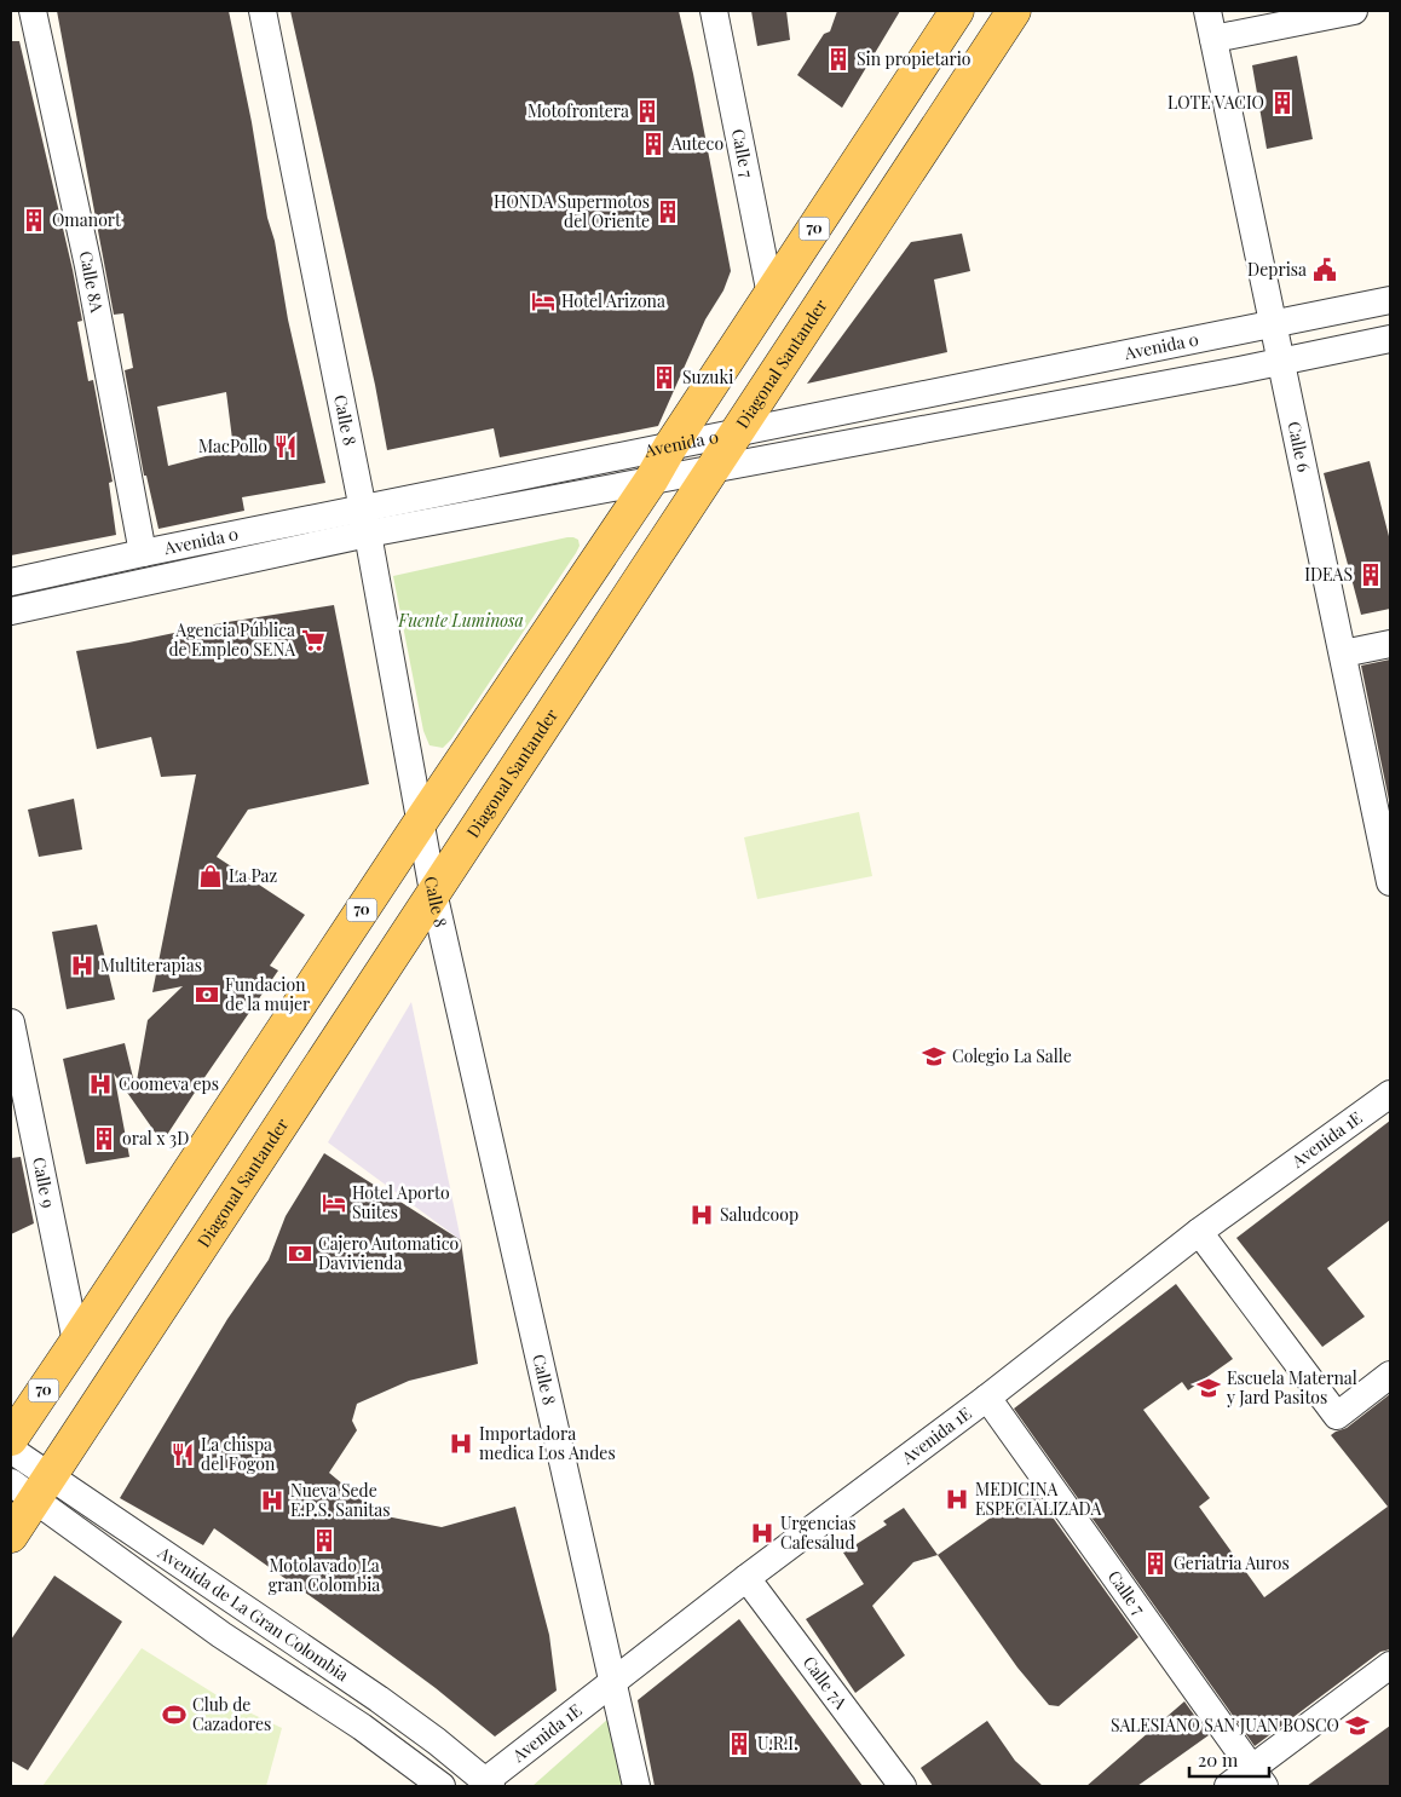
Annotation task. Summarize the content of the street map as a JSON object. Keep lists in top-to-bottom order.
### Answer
{
  "streets": {
    "main road": ["70", "Diagonal Santander"],
    "street": [
      "Calle 7",
      "Calle 8A",
      "Avenida 0",
      "Calle 8",
      "Calle 6",
      "Avenida 1E",
      "Calle 9",
      "Avenida de La Gran Colombia",
      "Calle 7A"
    ]
  },
  "crossings": [
    ["Calle 7", "70"],
    ["Calle 7", "Avenida 1E"],
    ["70", "Avenida 0"],
    ["70", "Calle 8"],
    ["70", "Calle 9"],
    ["Calle 8A", "Avenida 0"],
    ["Avenida 0", "Diagonal Santander"],
    ["Avenida 0", "Calle 8"],
    ["Avenida 0", "Calle 6"],
    ["Diagonal Santander", "Calle 8"],
    ["Diagonal Santander", "Avenida de La Gran Colombia"],
    ["Calle 8", "Avenida 1E"],
    ["Avenida 1E", "Avenida de La Gran Colombia"],
    ["Avenida 1E", "Calle 7A"]
  ],
  "parks": ["Fuente Luminosa"],
  "places": {
    "building": [
      "Sin propietario",
      "LOTE VACIO",
      "Motofrontera",
      "Auteco",
      "HONDA Supermotos del Oriente",
      "Omanort",
      "Suzuki",
      "IDEAS",
      "oral x 3D",
      "Motolavado La gran Colombia",
      "Geriatria Auros",
      "U.R.I."
    ],
    "public building": ["Deprisa"],
    "hotel": ["Hotel Arizona", "Hotel Aporto Suites"],
    "restaurant": ["MacPollo", "La chispa del Fogon"],
    "supermarket": ["Agencia Pública de Empleo SENA"],
    "shop": ["La Paz"],
    "hospital": [
      "Multiterapias",
      "Coomeva eps",
      "Saludcoop",
      "Importadora medica Los Andes",
      "MEDICINA ESPECIALIZADA",
      "Nueva Sede E.P.S. Sanitas",
      "Urgencias Cafesalud"
    ],
    "bank": ["Fundacion de la mujer", "Cajero Automatico Davivienda"],
    "school or university": ["Colegio La Salle", "Escuela Maternal y Jard Pasitos", "SALESIANO SAN JUAN BOSCO"],
    "sports": ["Club de Cazadores"]
  },
  "scale_bar": "20 m"
}
